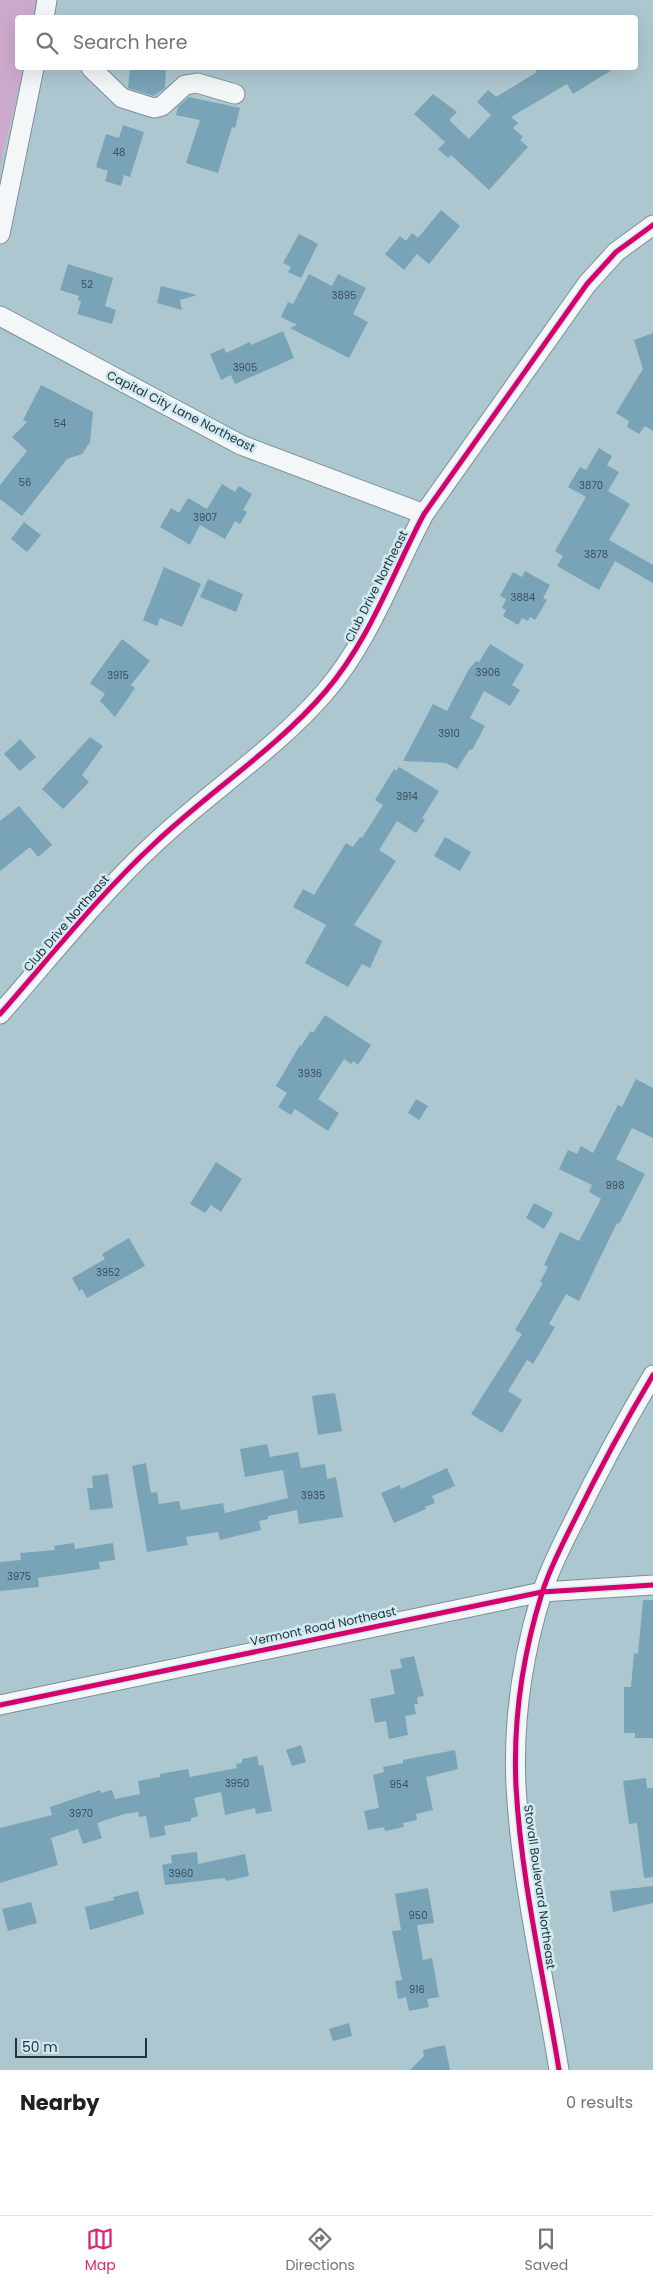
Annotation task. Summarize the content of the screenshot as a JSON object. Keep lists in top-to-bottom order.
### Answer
{
  "streets": {
    "street": [
      "Capital City Lane Northeast",
      "Club Drive Northeast",
      "Vermont Road Northeast",
      "Stovall Boulevard Northeast"
    ]
  },
  "crossings": [
    ["Capital City Lane Northeast", "Club Drive Northeast"],
    ["Vermont Road Northeast", "Stovall Boulevard Northeast"]
  ],
  "house_numbers": [
    "48",
    "52",
    "3895",
    "3905",
    "54",
    "56",
    "3870",
    "3907",
    "3878",
    "3884",
    "3906",
    "3915",
    "3910",
    "3914",
    "3936",
    "998",
    "3952",
    "3935",
    "3975",
    "3950",
    "954",
    "3970",
    "3960",
    "950",
    "916"
  ],
  "scale_bar": "50 m",
  "page": {
    "search": "Search here",
    "scale": "50 m",
    "heading": ["Nearby", "0 results"],
    "nav": ["Map", "Directions", "Saved"]
  }
}
